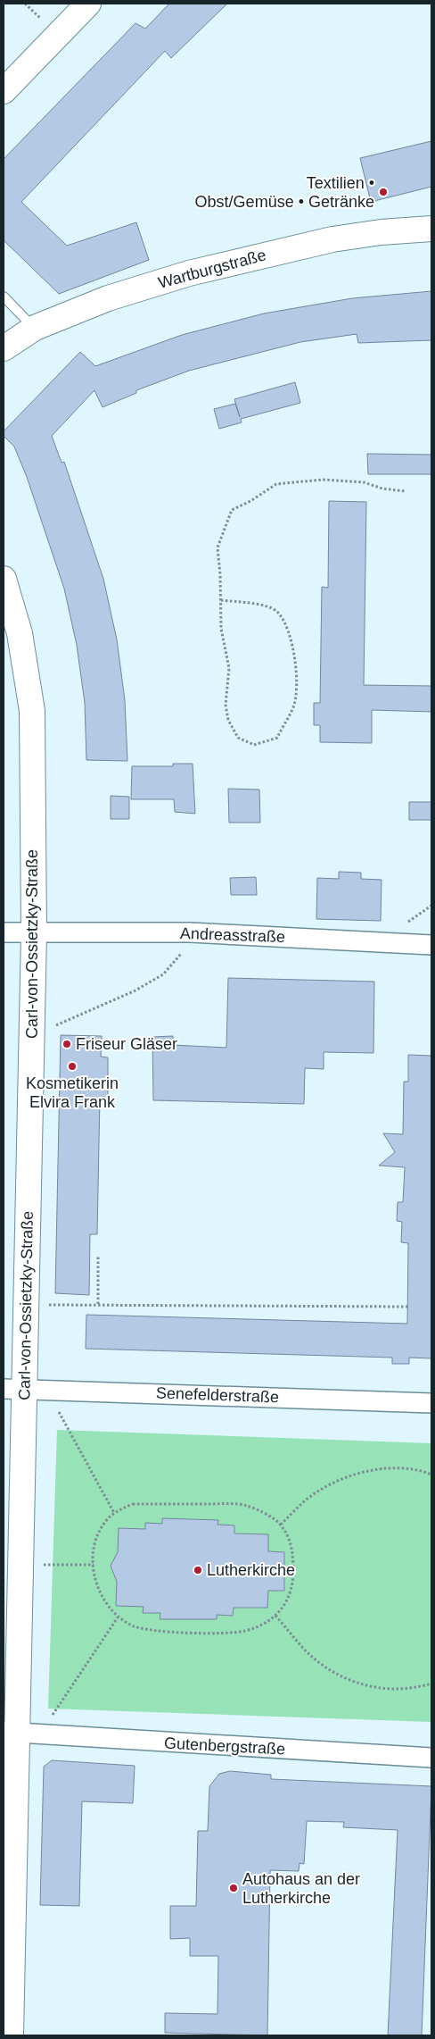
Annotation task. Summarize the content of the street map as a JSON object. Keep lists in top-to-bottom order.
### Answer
{
  "streets": {
    "street": [
      "Wartburgstraße",
      "Andreasstraße",
      "Carl-von-Ossietzky-Straße",
      "Senefelderstraße",
      "Gutenbergstraße"
    ]
  },
  "crossings": [
    ["Andreasstraße", "Carl-von-Ossietzky-Straße"],
    ["Carl-von-Ossietzky-Straße", "Senefelderstraße"],
    ["Carl-von-Ossietzky-Straße", "Gutenbergstraße"]
  ],
  "places": [
    "Textilien • Obst/Gemüse • Getränke",
    "Friseur Gläser",
    "Kosmetikerin Elvira Frank",
    "Lutherkirche",
    "Autohaus an der Lutherkirche"
  ]
}
